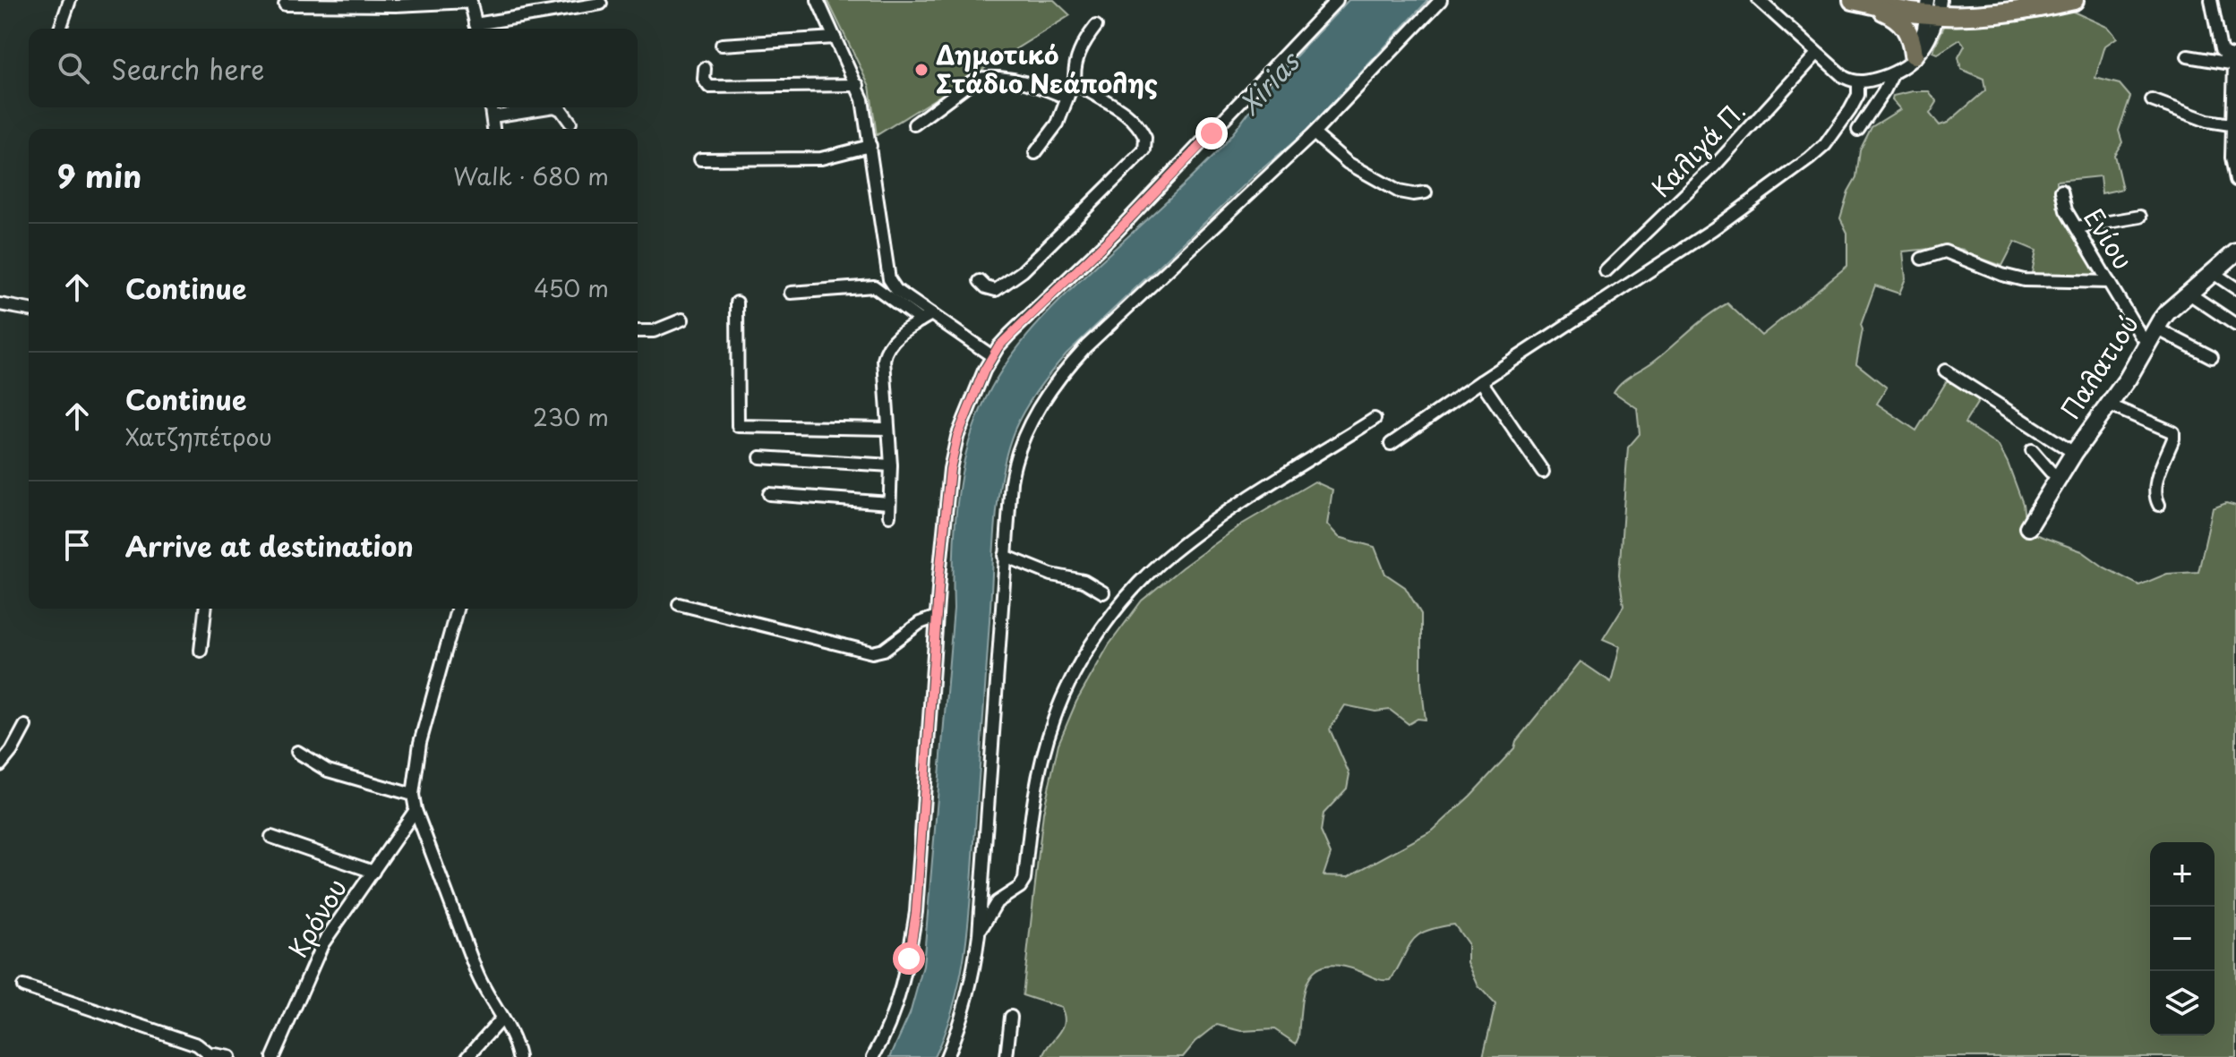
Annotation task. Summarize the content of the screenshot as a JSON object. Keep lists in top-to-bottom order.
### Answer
{
  "streets": {
    "street": [
      "Καλιγά Π.",
      "Ενίου",
      "Παλατιού",
      "Κρόνου"
    ]
  },
  "crossings": [
    ["Ενίου", "Παλατιού"]
  ],
  "water": ["Xirias"],
  "places": ["Δημοτικό Στάδιο Νεάπολης"],
  "page": {
    "search": "Search here",
    "heading": ["9 min", "Walk · 680 m"],
    "list": [
      ["Continue", "450 m"],
      ["Continue", "Χατζηπέτρου", "230 m"],
      "Arrive at destination"
    ],
    "map_buttons": ["+", "−"]
  }
}
